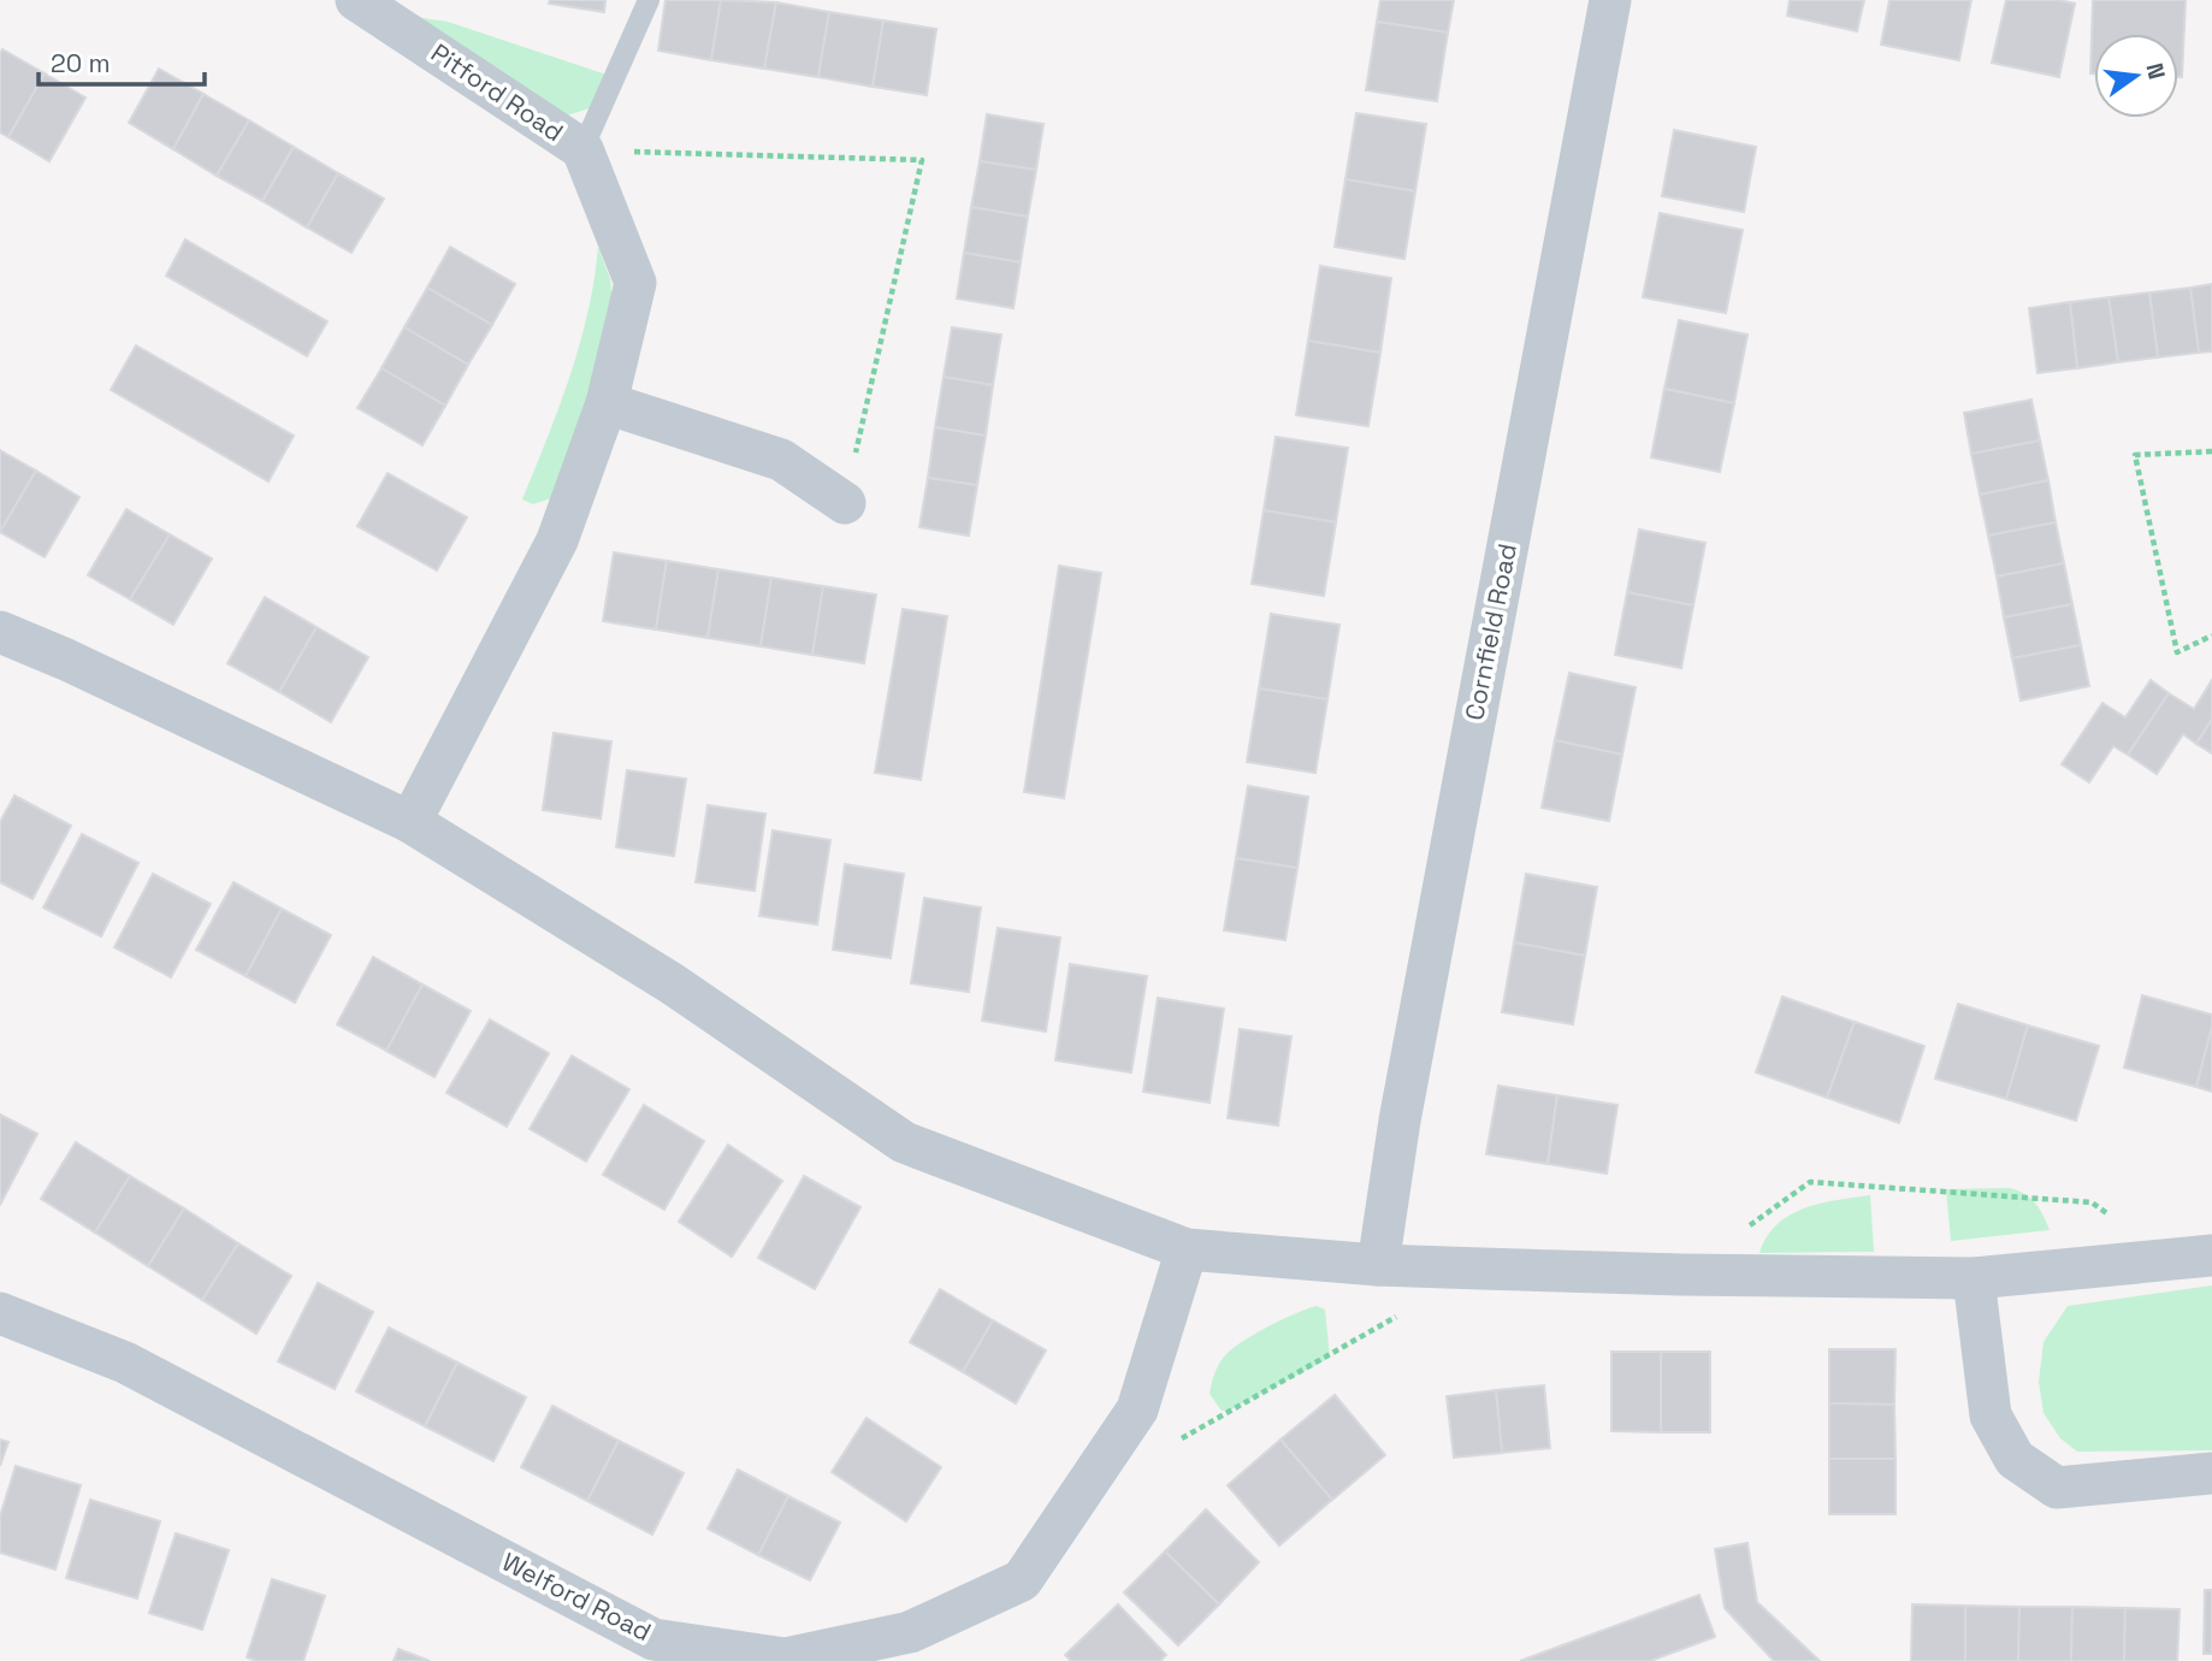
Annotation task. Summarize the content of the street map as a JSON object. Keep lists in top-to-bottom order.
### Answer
{
  "streets": {
    "street": ["Pitford Road", "Cornfield Road", "Welford Road"]
  },
  "scale_bar": "20 m",
  "north": "right"
}
